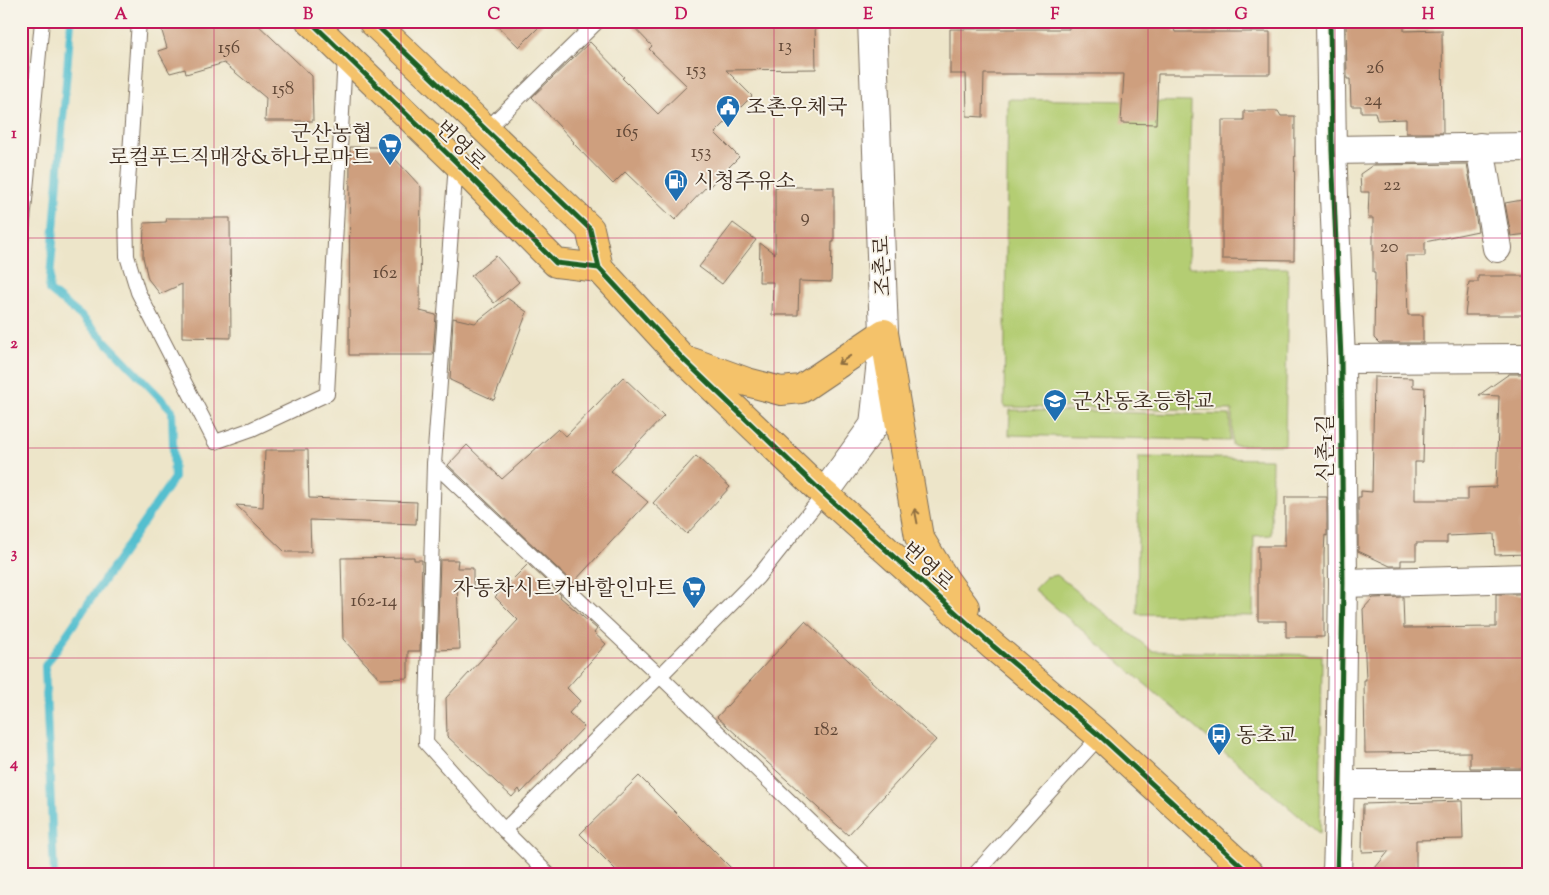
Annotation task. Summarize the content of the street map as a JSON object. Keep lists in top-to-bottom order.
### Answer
{
  "streets": {
    "main road": ["번영로"],
    "street": ["조촌로", "신촌1길"]
  },
  "crossings": [
    ["번영로", "조촌로"]
  ],
  "places": {
    "public building": ["조촌우체국"],
    "supermarket": ["군산농협 로컬푸드직매장&하나로마트", "자동차시트카바할인마트"],
    "fuel station": ["시청주유소"],
    "school or university": ["군산동초등학교"],
    "bus stop": ["동초교"]
  },
  "house_numbers": [
    "13",
    "156",
    "26",
    "153",
    "158",
    "24",
    "165",
    "153",
    "22",
    "9",
    "20",
    "162",
    "162-14",
    "182"
  ],
  "grid": {
    "columns": [
      "A",
      "B",
      "C",
      "D",
      "E",
      "F",
      "G",
      "H"
    ],
    "rows": [
      "1",
      "2",
      "3",
      "4"
    ]
  }
}
